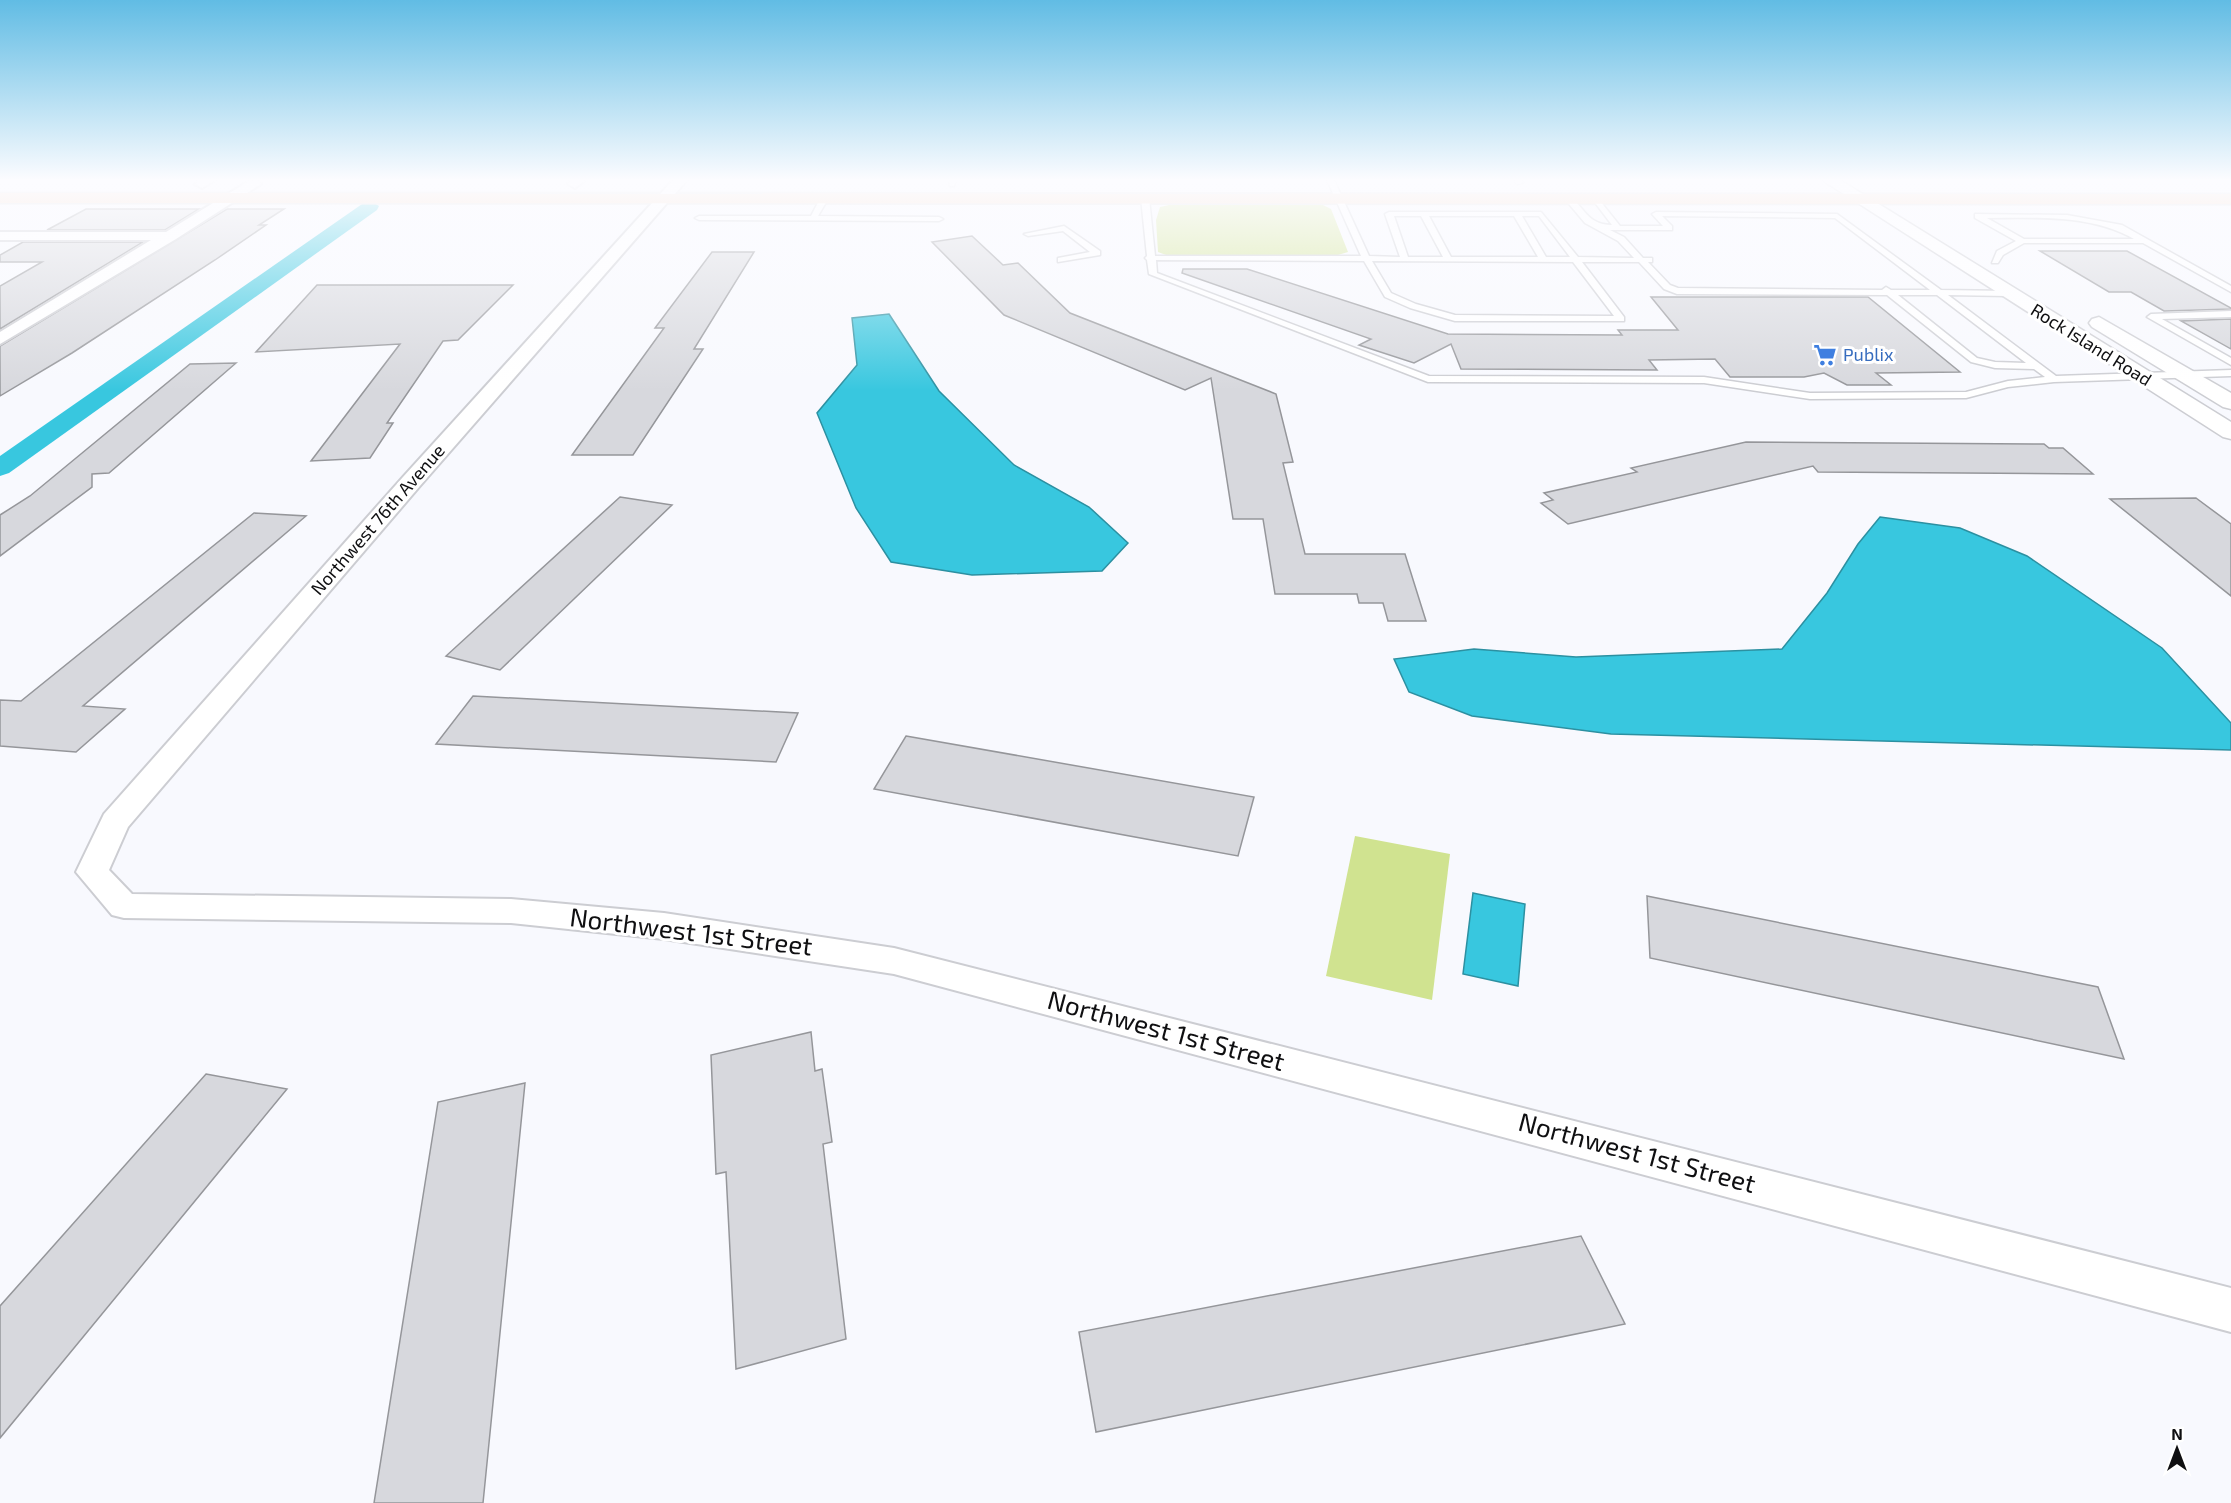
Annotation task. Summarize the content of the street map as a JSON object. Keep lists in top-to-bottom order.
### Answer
{
  "streets": {
    "main road": ["Rock Island Road"],
    "street": ["Northwest 76th Avenue", "Northwest 1st Street"]
  },
  "crossings": [
    ["Northwest 76th Avenue", "Northwest 1st Street"]
  ],
  "places": {
    "supermarket": ["Publix"]
  },
  "north": "top"
}
